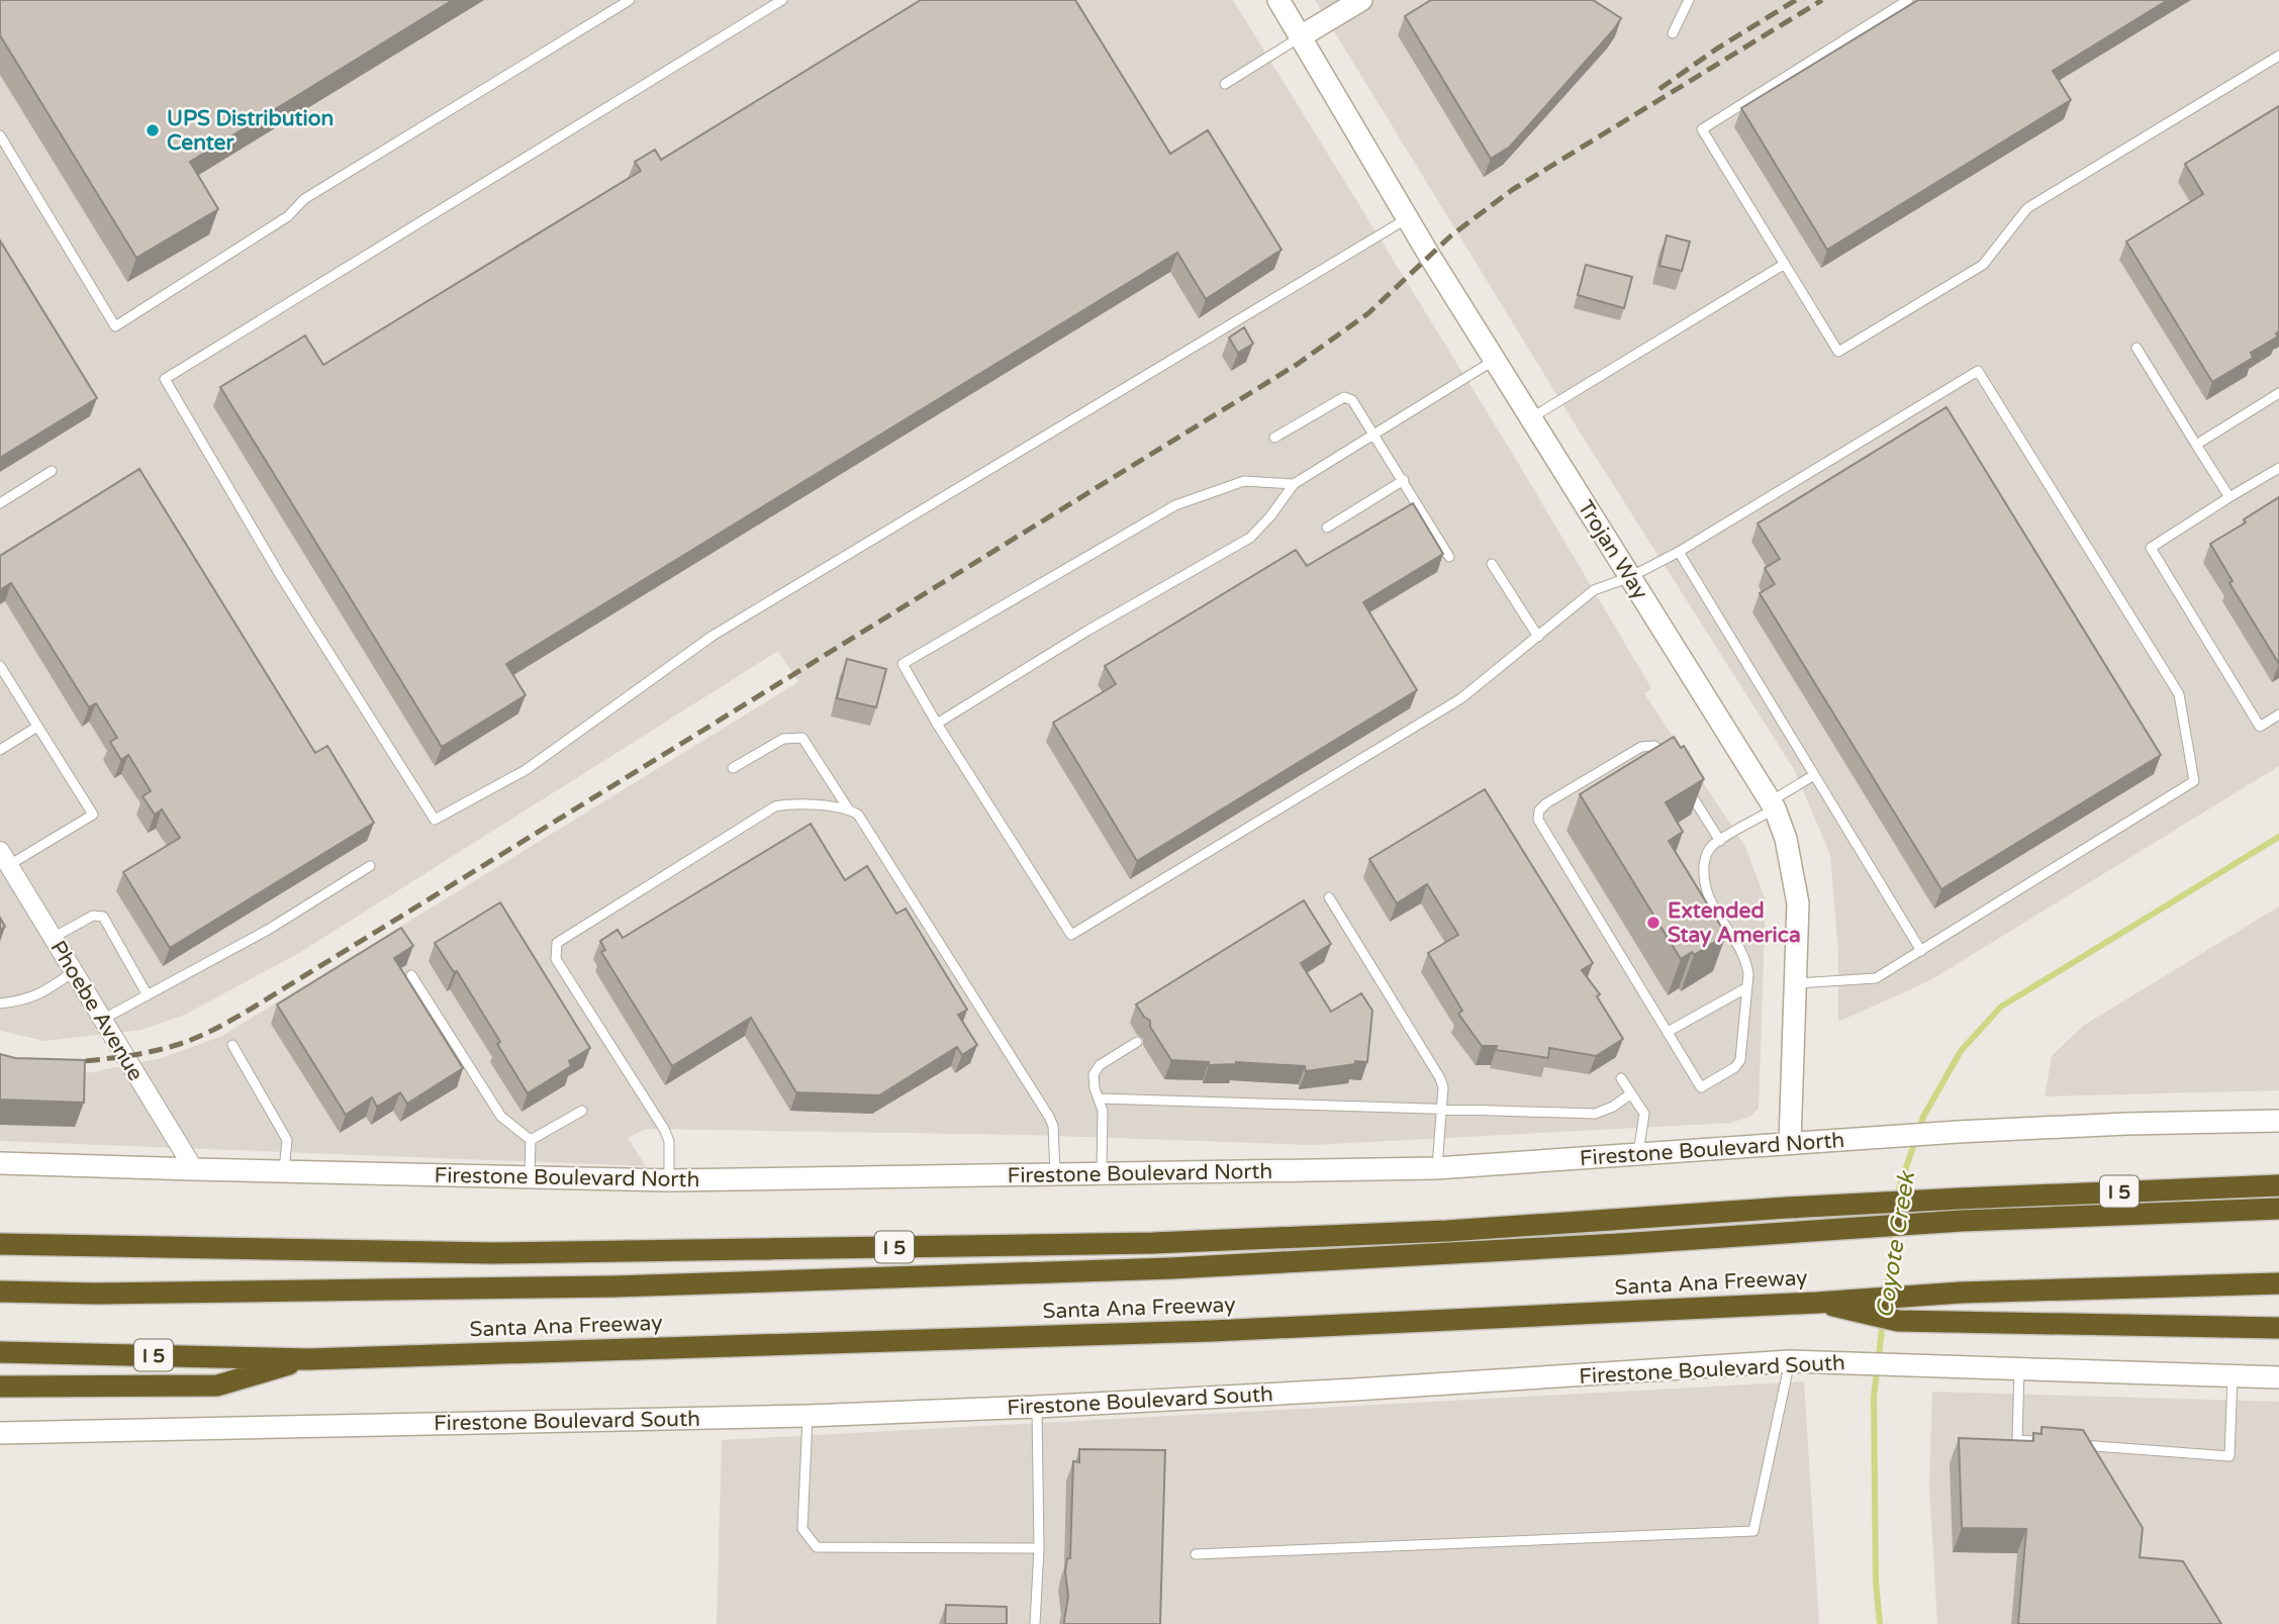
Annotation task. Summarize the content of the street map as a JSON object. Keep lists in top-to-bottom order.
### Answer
{
  "streets": {
    "highway": ["I 5", "Santa Ana Freeway"],
    "street": [
      "Trojan Way",
      "Phoebe Avenue",
      "Firestone Boulevard North",
      "Firestone Boulevard South"
    ]
  },
  "crossings": [
    ["Trojan Way", "Firestone Boulevard North"],
    ["Phoebe Avenue", "Firestone Boulevard North"]
  ],
  "water": ["Coyote Creek"],
  "places": ["UPS Distribution Center", "Extended Stay America"]
}
